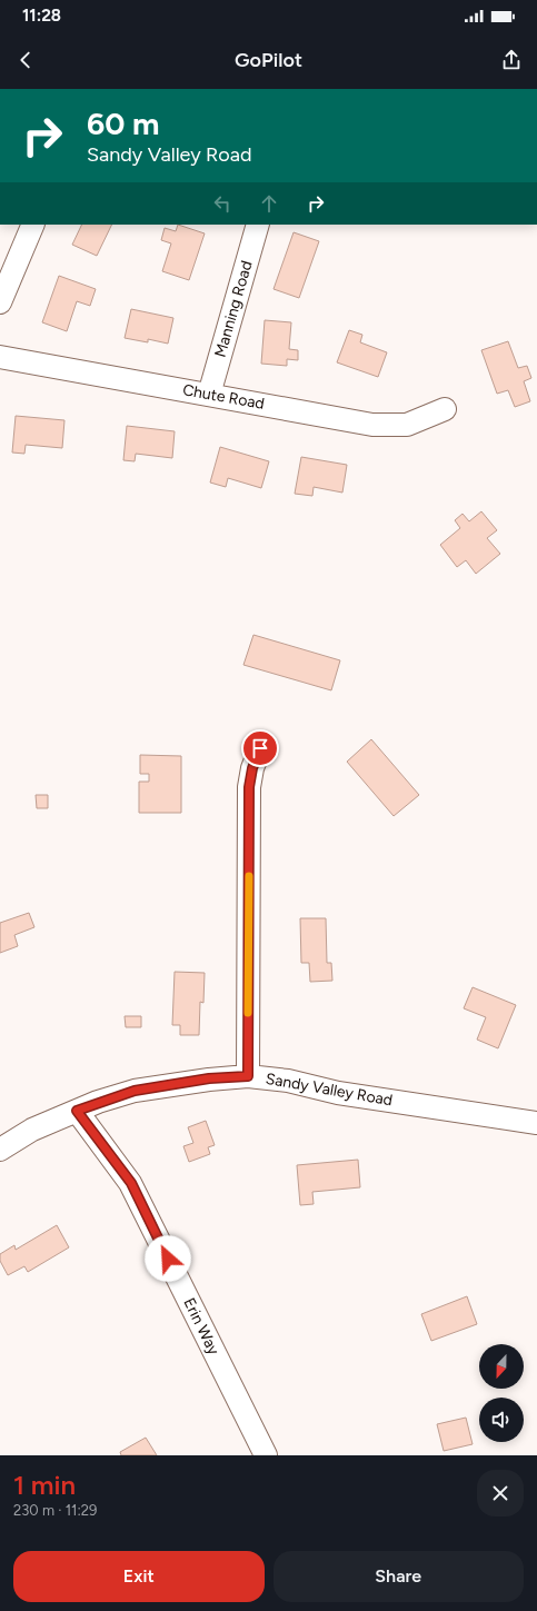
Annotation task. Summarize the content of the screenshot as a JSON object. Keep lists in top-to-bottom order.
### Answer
{
  "streets": {
    "street": [
      "Manning Road",
      "Chute Road",
      "Sandy Valley Road",
      "Erin Way"
    ]
  },
  "crossings": [
    ["Manning Road", "Chute Road"],
    ["Sandy Valley Road", "Erin Way"]
  ],
  "north": "bottom",
  "page": {
    "status": "11:28",
    "header": "GoPilot",
    "turn": ["60 m", "Sandy Valley Road"],
    "heading": ["1 min", "230 m · 11:29"],
    "buttons": ["Exit", "Share"]
  }
}
